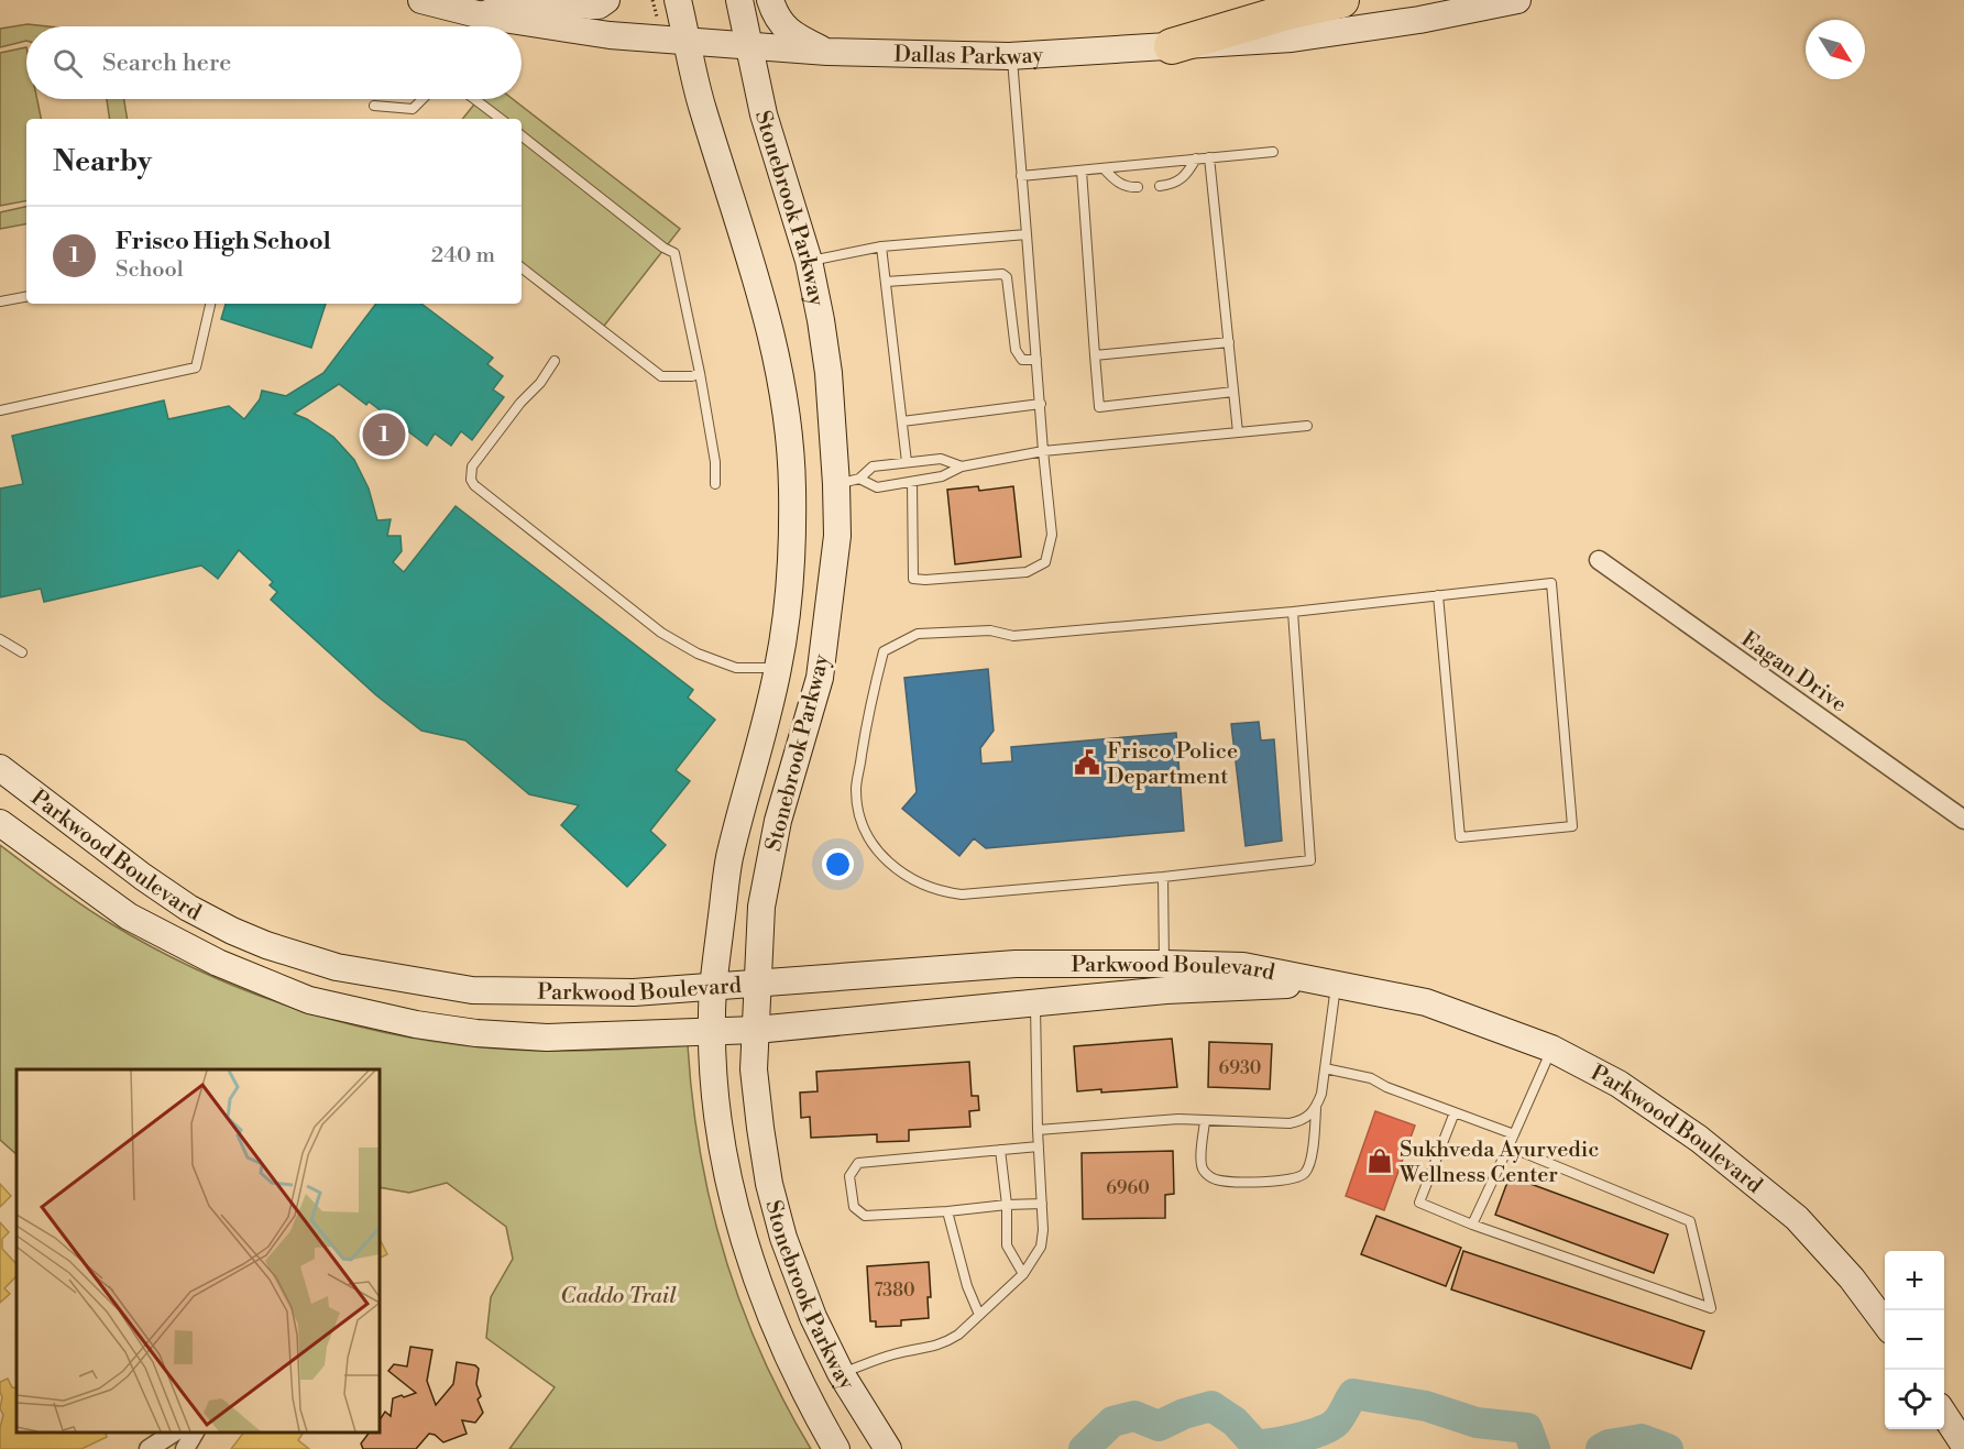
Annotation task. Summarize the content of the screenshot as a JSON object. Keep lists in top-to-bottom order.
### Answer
{
  "streets": {
    "main road": ["Dallas Parkway", "Stonebrook Parkway", "Parkwood Boulevard"],
    "street": ["Eagan Drive"]
  },
  "crossings": [
    ["Dallas Parkway", "Stonebrook Parkway"],
    ["Stonebrook Parkway", "Parkwood Boulevard"]
  ],
  "parks": ["Caddo Trail"],
  "places": {
    "public building": ["Frisco Police Department"],
    "shop": ["Sukhveda Ayurvedic Wellness Center"]
  },
  "house_numbers": ["6930", "6960", "7380"],
  "north": "bottom right",
  "page": {
    "search": "Search here",
    "heading": "Nearby",
    "list": [
      {
        "mark": "1",
        "name": "Frisco High School",
        "note": "School",
        "value": "240 m"
      }
    ],
    "pins": "1",
    "map_buttons": ["+", "−"]
  }
}
